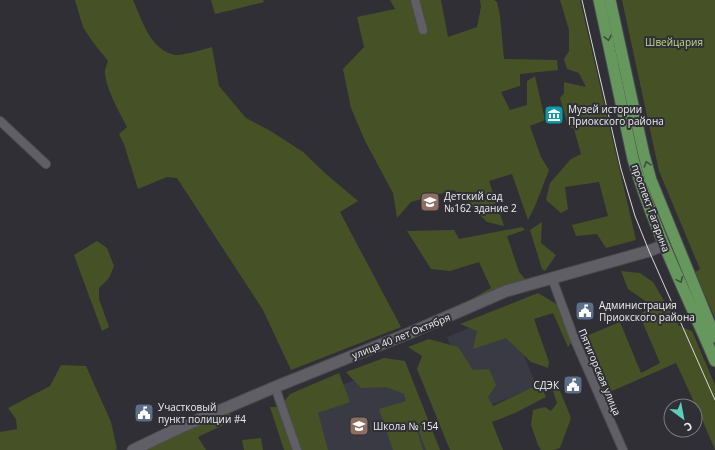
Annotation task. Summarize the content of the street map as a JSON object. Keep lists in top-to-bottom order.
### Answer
{
  "streets": {
    "main road": ["проспект Гагарина", "улица 40 лет Октября"],
    "street": ["Пятигорская улица"]
  },
  "crossings": [
    ["проспект Гагарина", "улица 40 лет Октября"],
    ["улица 40 лет Октября", "Пятигорская улица"]
  ],
  "parks": ["Швейцария"],
  "places": {
    "museum": ["Музей истории Приокского района"],
    "school or university": ["Детский сад №162 здание 2", "Школа № 154"],
    "public building": ["Администрация Приокского района", "СДЭК", "Участковый пункт полиции #4"]
  },
  "north": "bottom right"
}
